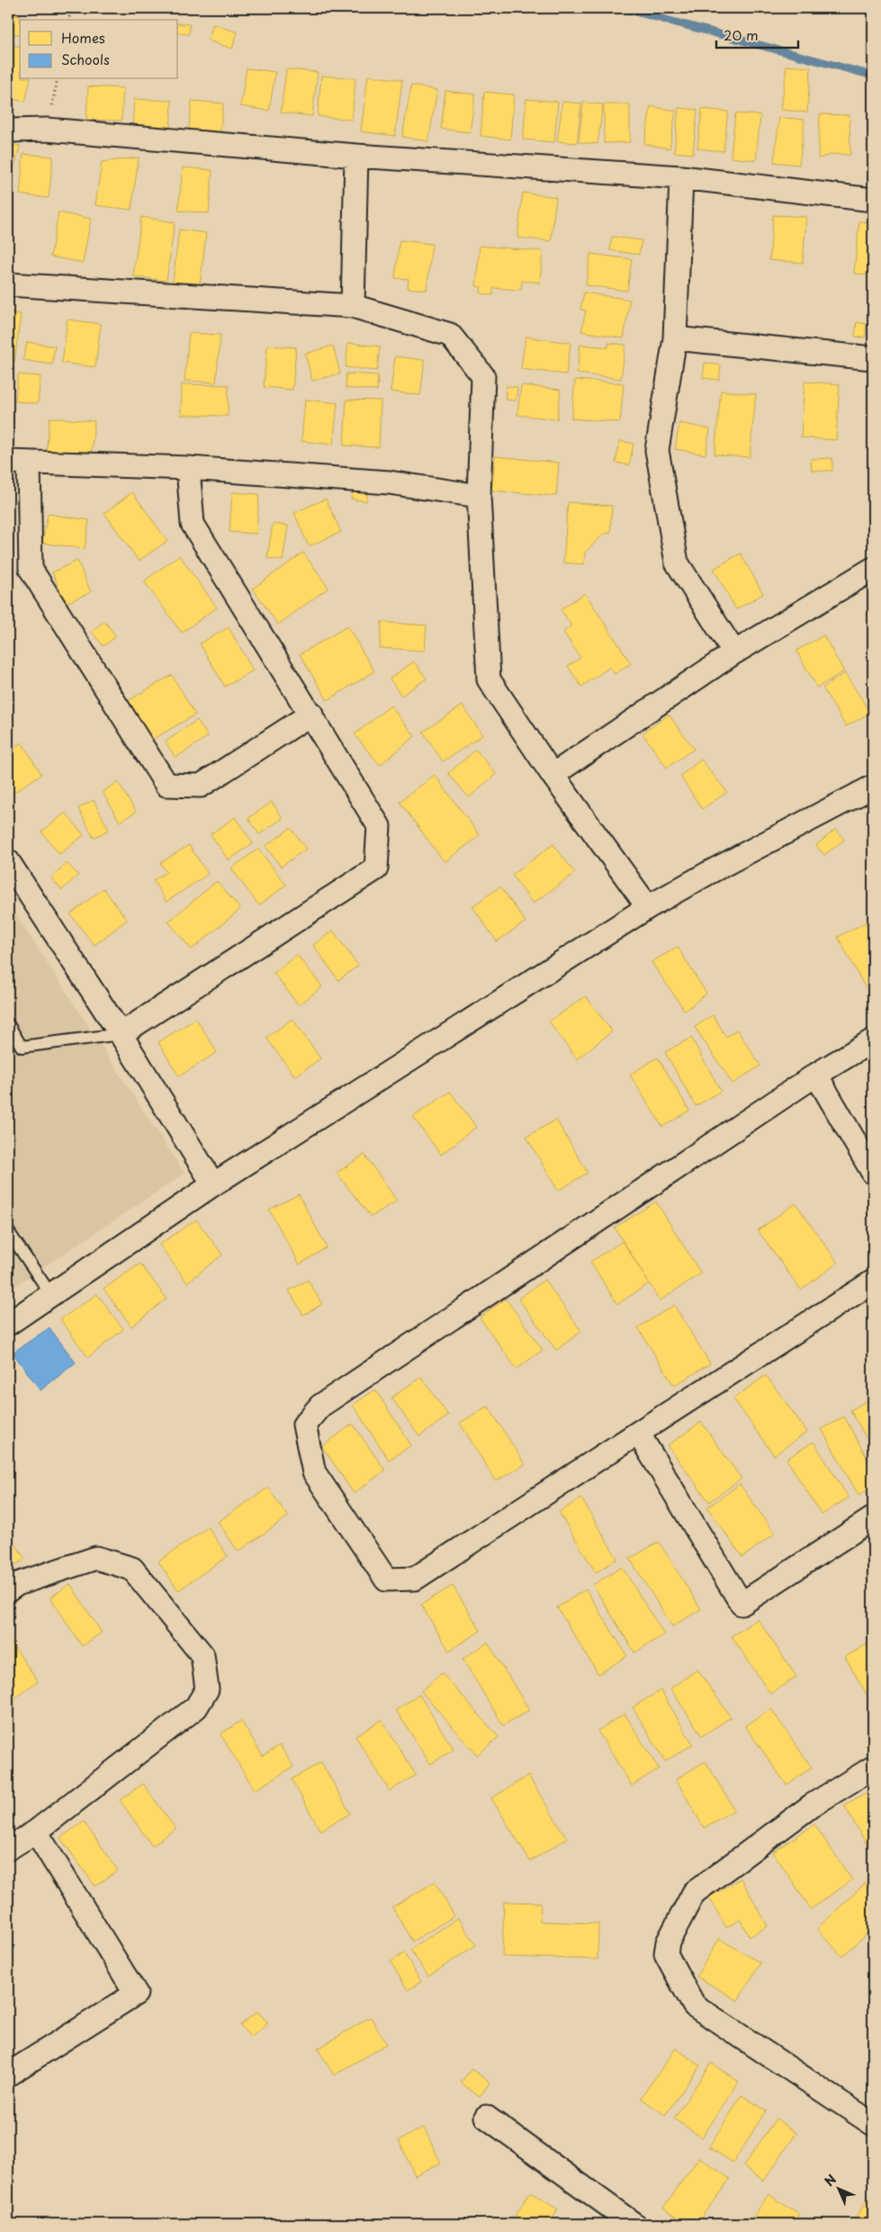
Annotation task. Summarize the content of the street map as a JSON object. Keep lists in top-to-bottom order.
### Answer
{
  "legend": ["Homes", "Schools"],
  "scale_bar": "20 m",
  "north": "top left"
}
